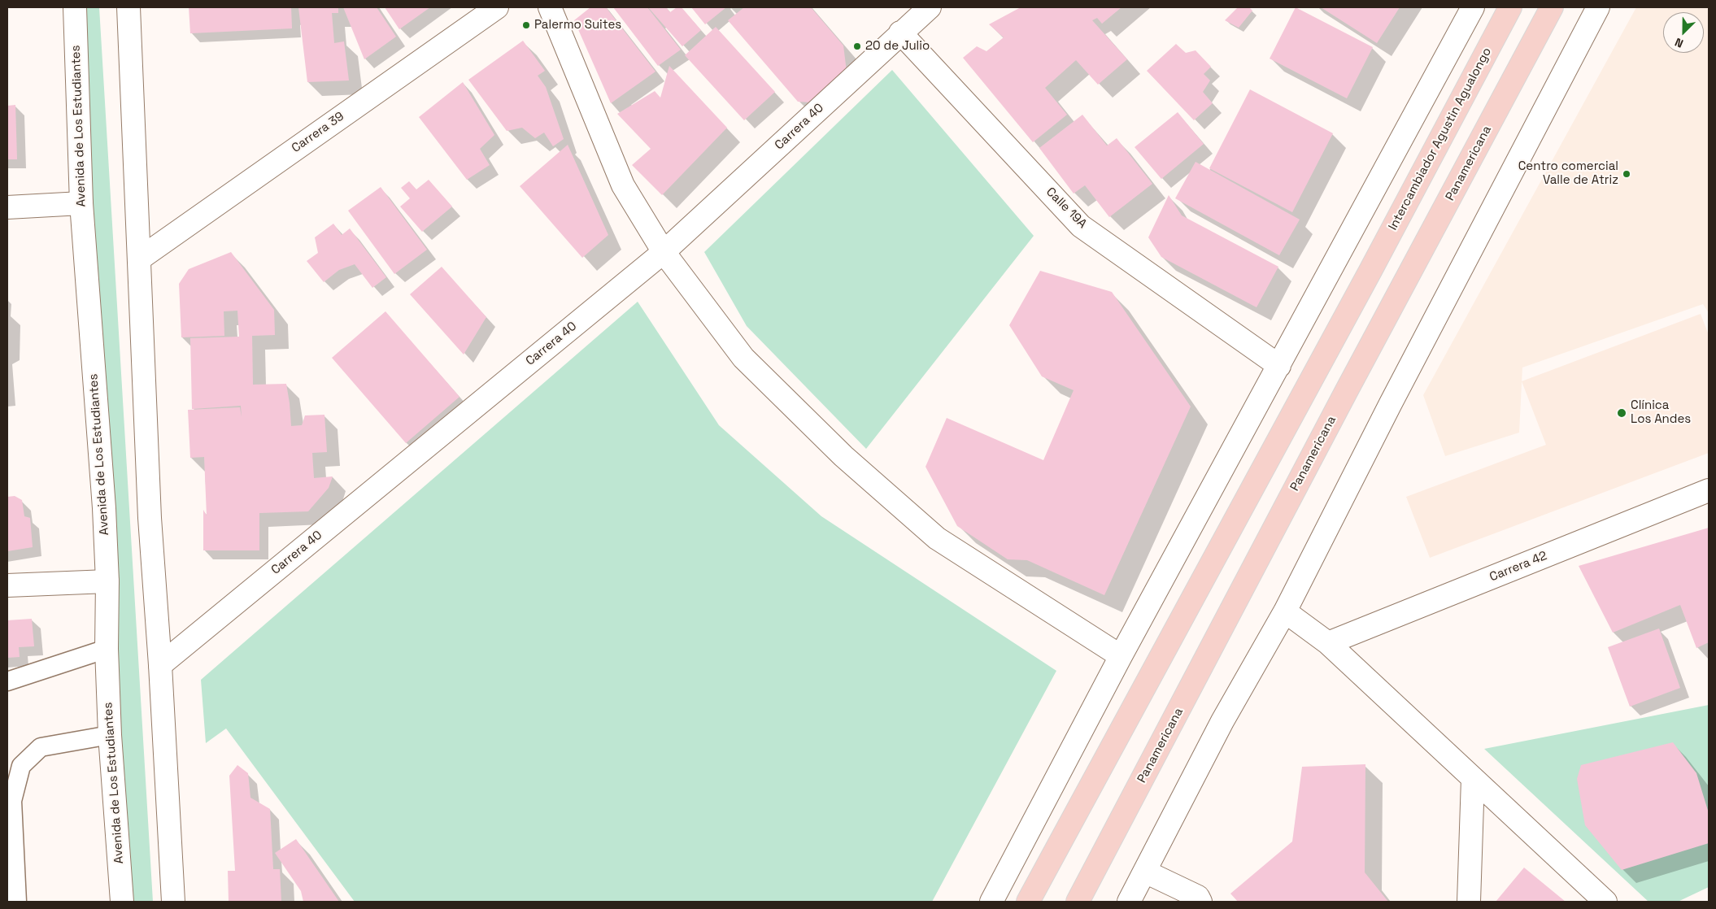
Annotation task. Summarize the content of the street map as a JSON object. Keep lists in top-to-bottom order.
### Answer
{
  "streets": {
    "main road": ["Intercambiador Agustin Agualongo", "Panamericana"],
    "street": [
      "Avenida de Los Estudiantes",
      "Carrera 40",
      "Carrera 39",
      "Calle 19A",
      "Carrera 42"
    ]
  },
  "crossings": [
    ["Carrera 40", "Calle 19A"]
  ],
  "places": [
    "Palermo Suites",
    "20 de Julio",
    "Centro comercial Valle de Atriz",
    "Clínica Los Andes"
  ],
  "north": "bottom left"
}
